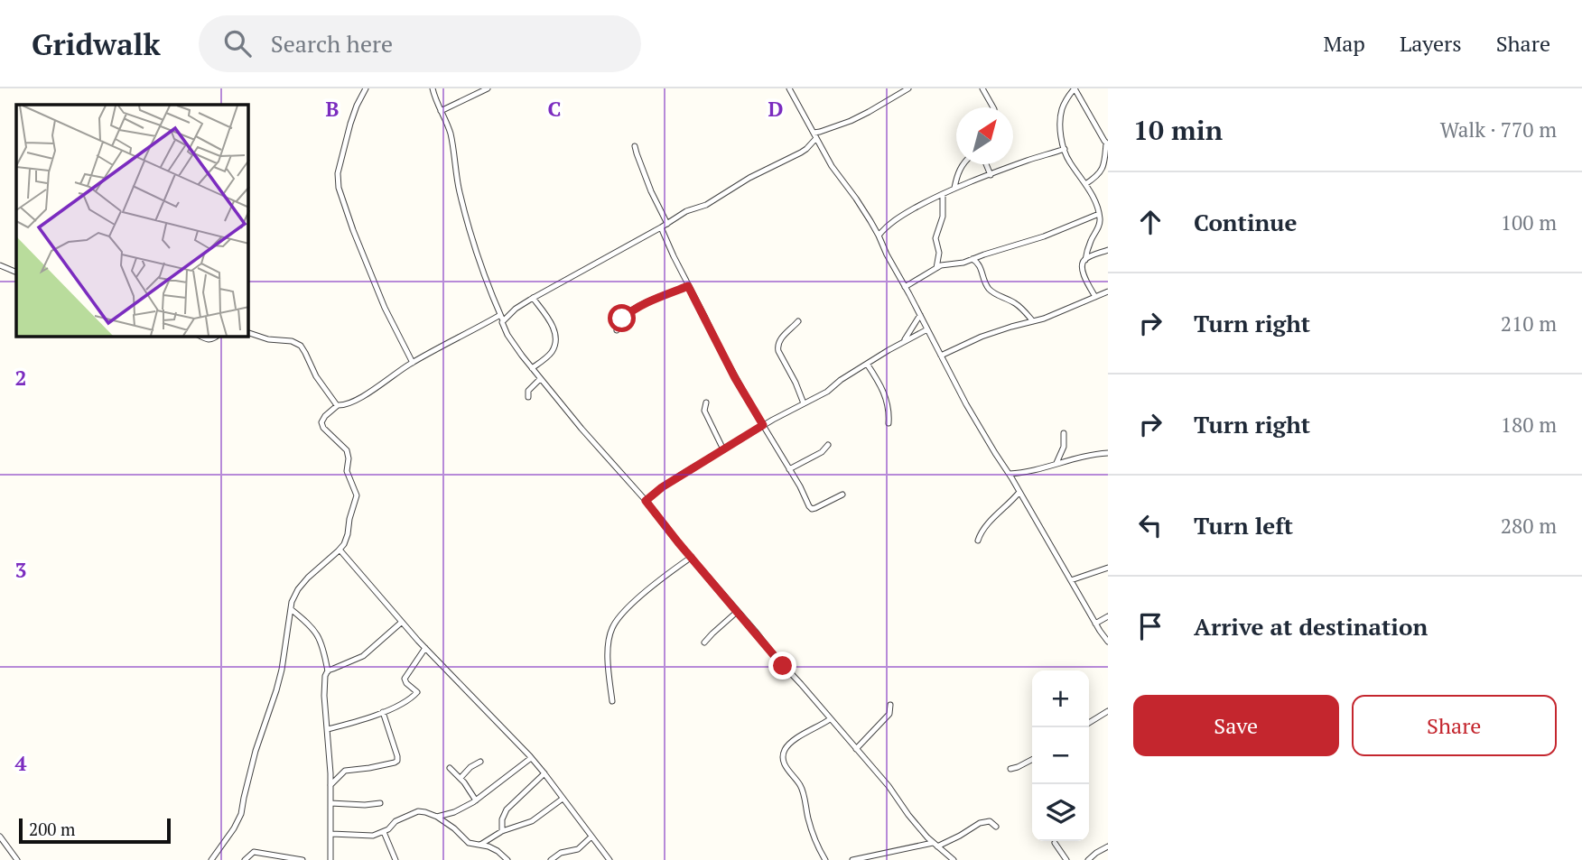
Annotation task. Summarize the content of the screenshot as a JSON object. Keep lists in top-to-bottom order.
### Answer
{
  "scale_bar": "200 m",
  "north": "top right",
  "page": {
    "header": "Gridwalk",
    "search": "Search here",
    "nav": ["Map", "Layers", "Share"],
    "heading": ["10 min", "Walk · 770 m"],
    "list": [
      ["Continue", "100 m"],
      ["Turn right", "210 m"],
      ["Turn right", "180 m"],
      ["Turn left", "280 m"],
      "Arrive at destination"
    ],
    "map_buttons": ["+", "−"],
    "buttons": ["Save", "Share"],
    "scale": "200 m"
  },
  "grid": {
    "columns": ["B", "C", "D"],
    "rows": ["2", "3", "4"]
  }
}
